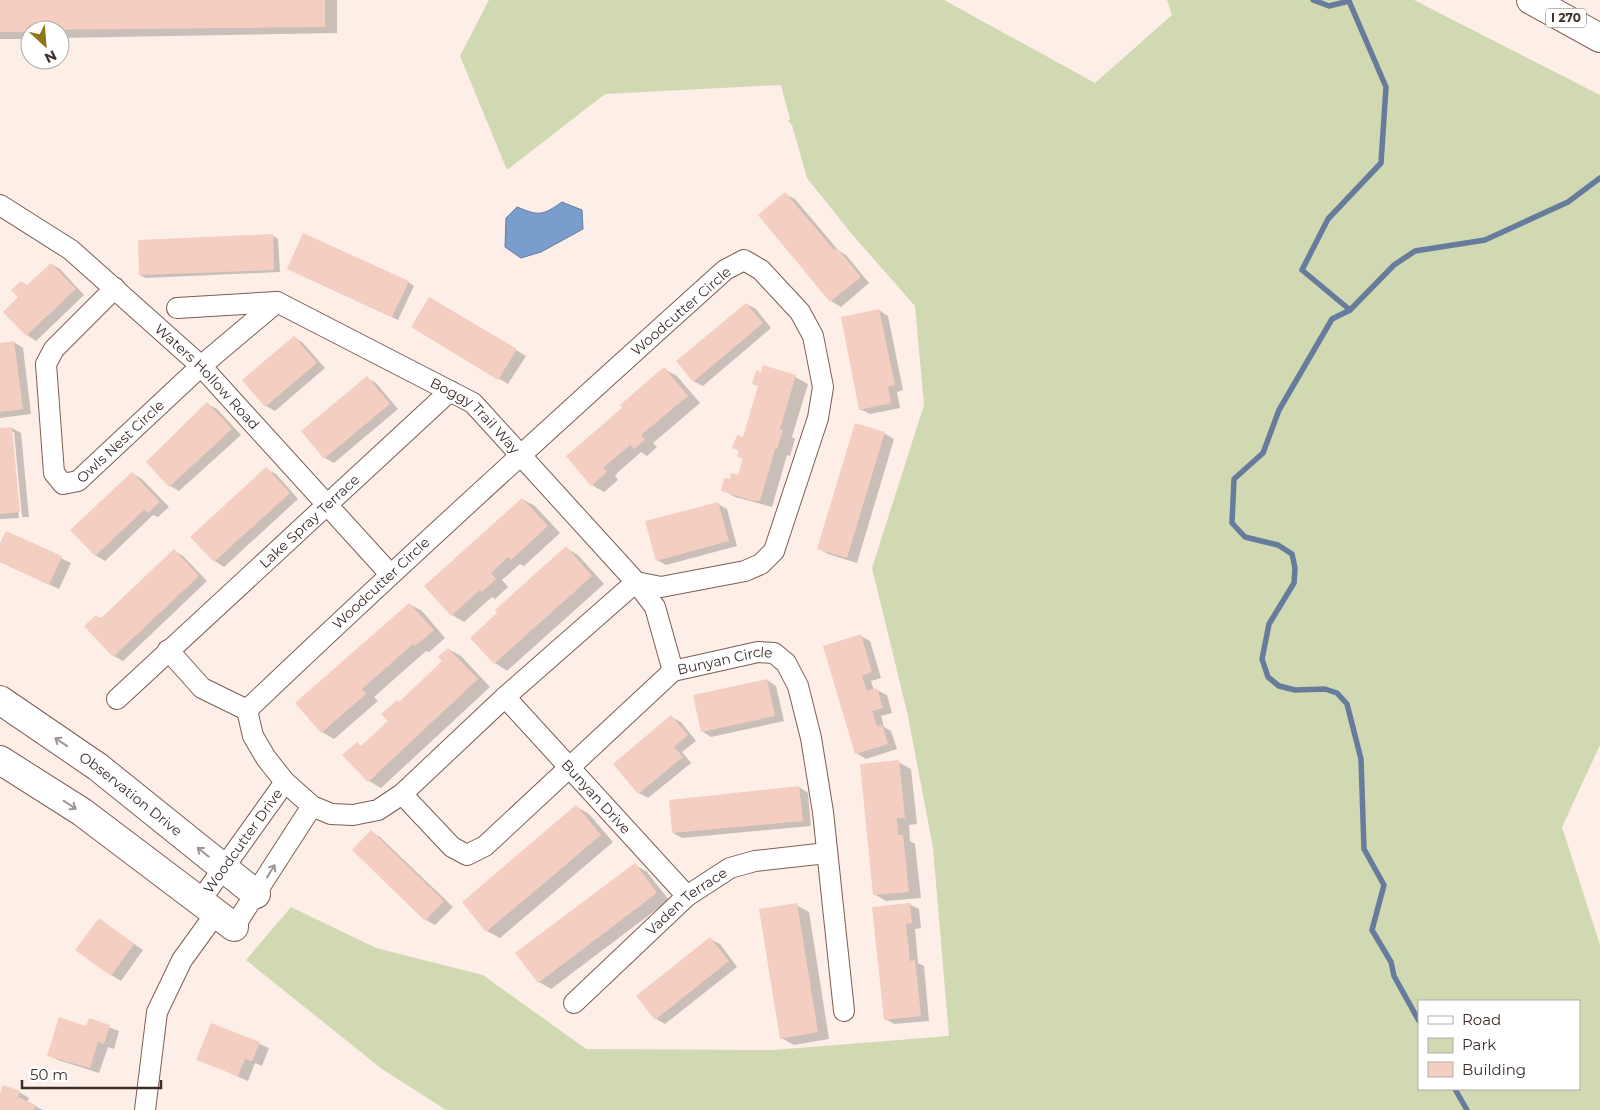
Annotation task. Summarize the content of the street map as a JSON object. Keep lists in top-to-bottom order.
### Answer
{
  "streets": {
    "main road": ["I 270", "Observation Drive"],
    "street": [
      "Woodcutter Circle",
      "Waters Hollow Road",
      "Boggy Trail Way",
      "Owls Nest Circle",
      "Lake Spray Terrace",
      "Bunyan Circle",
      "Bunyan Drive",
      "Woodcutter Drive",
      "Vaden Terrace"
    ]
  },
  "crossings": [
    ["Woodcutter Circle", "Waters Hollow Road"],
    ["Woodcutter Circle", "Boggy Trail Way"],
    ["Waters Hollow Road", "Owls Nest Circle"],
    ["Waters Hollow Road", "Lake Spray Terrace"],
    ["Boggy Trail Way", "Owls Nest Circle"],
    ["Boggy Trail Way", "Lake Spray Terrace"],
    ["Boggy Trail Way", "Bunyan Circle"],
    ["Bunyan Circle", "Bunyan Drive"],
    ["Bunyan Circle", "Vaden Terrace"],
    ["Observation Drive", "Woodcutter Drive"],
    ["Bunyan Drive", "Vaden Terrace"]
  ],
  "legend": ["Road", "Park", "Building"],
  "scale_bar": "50 m",
  "north": "bottom right"
}
